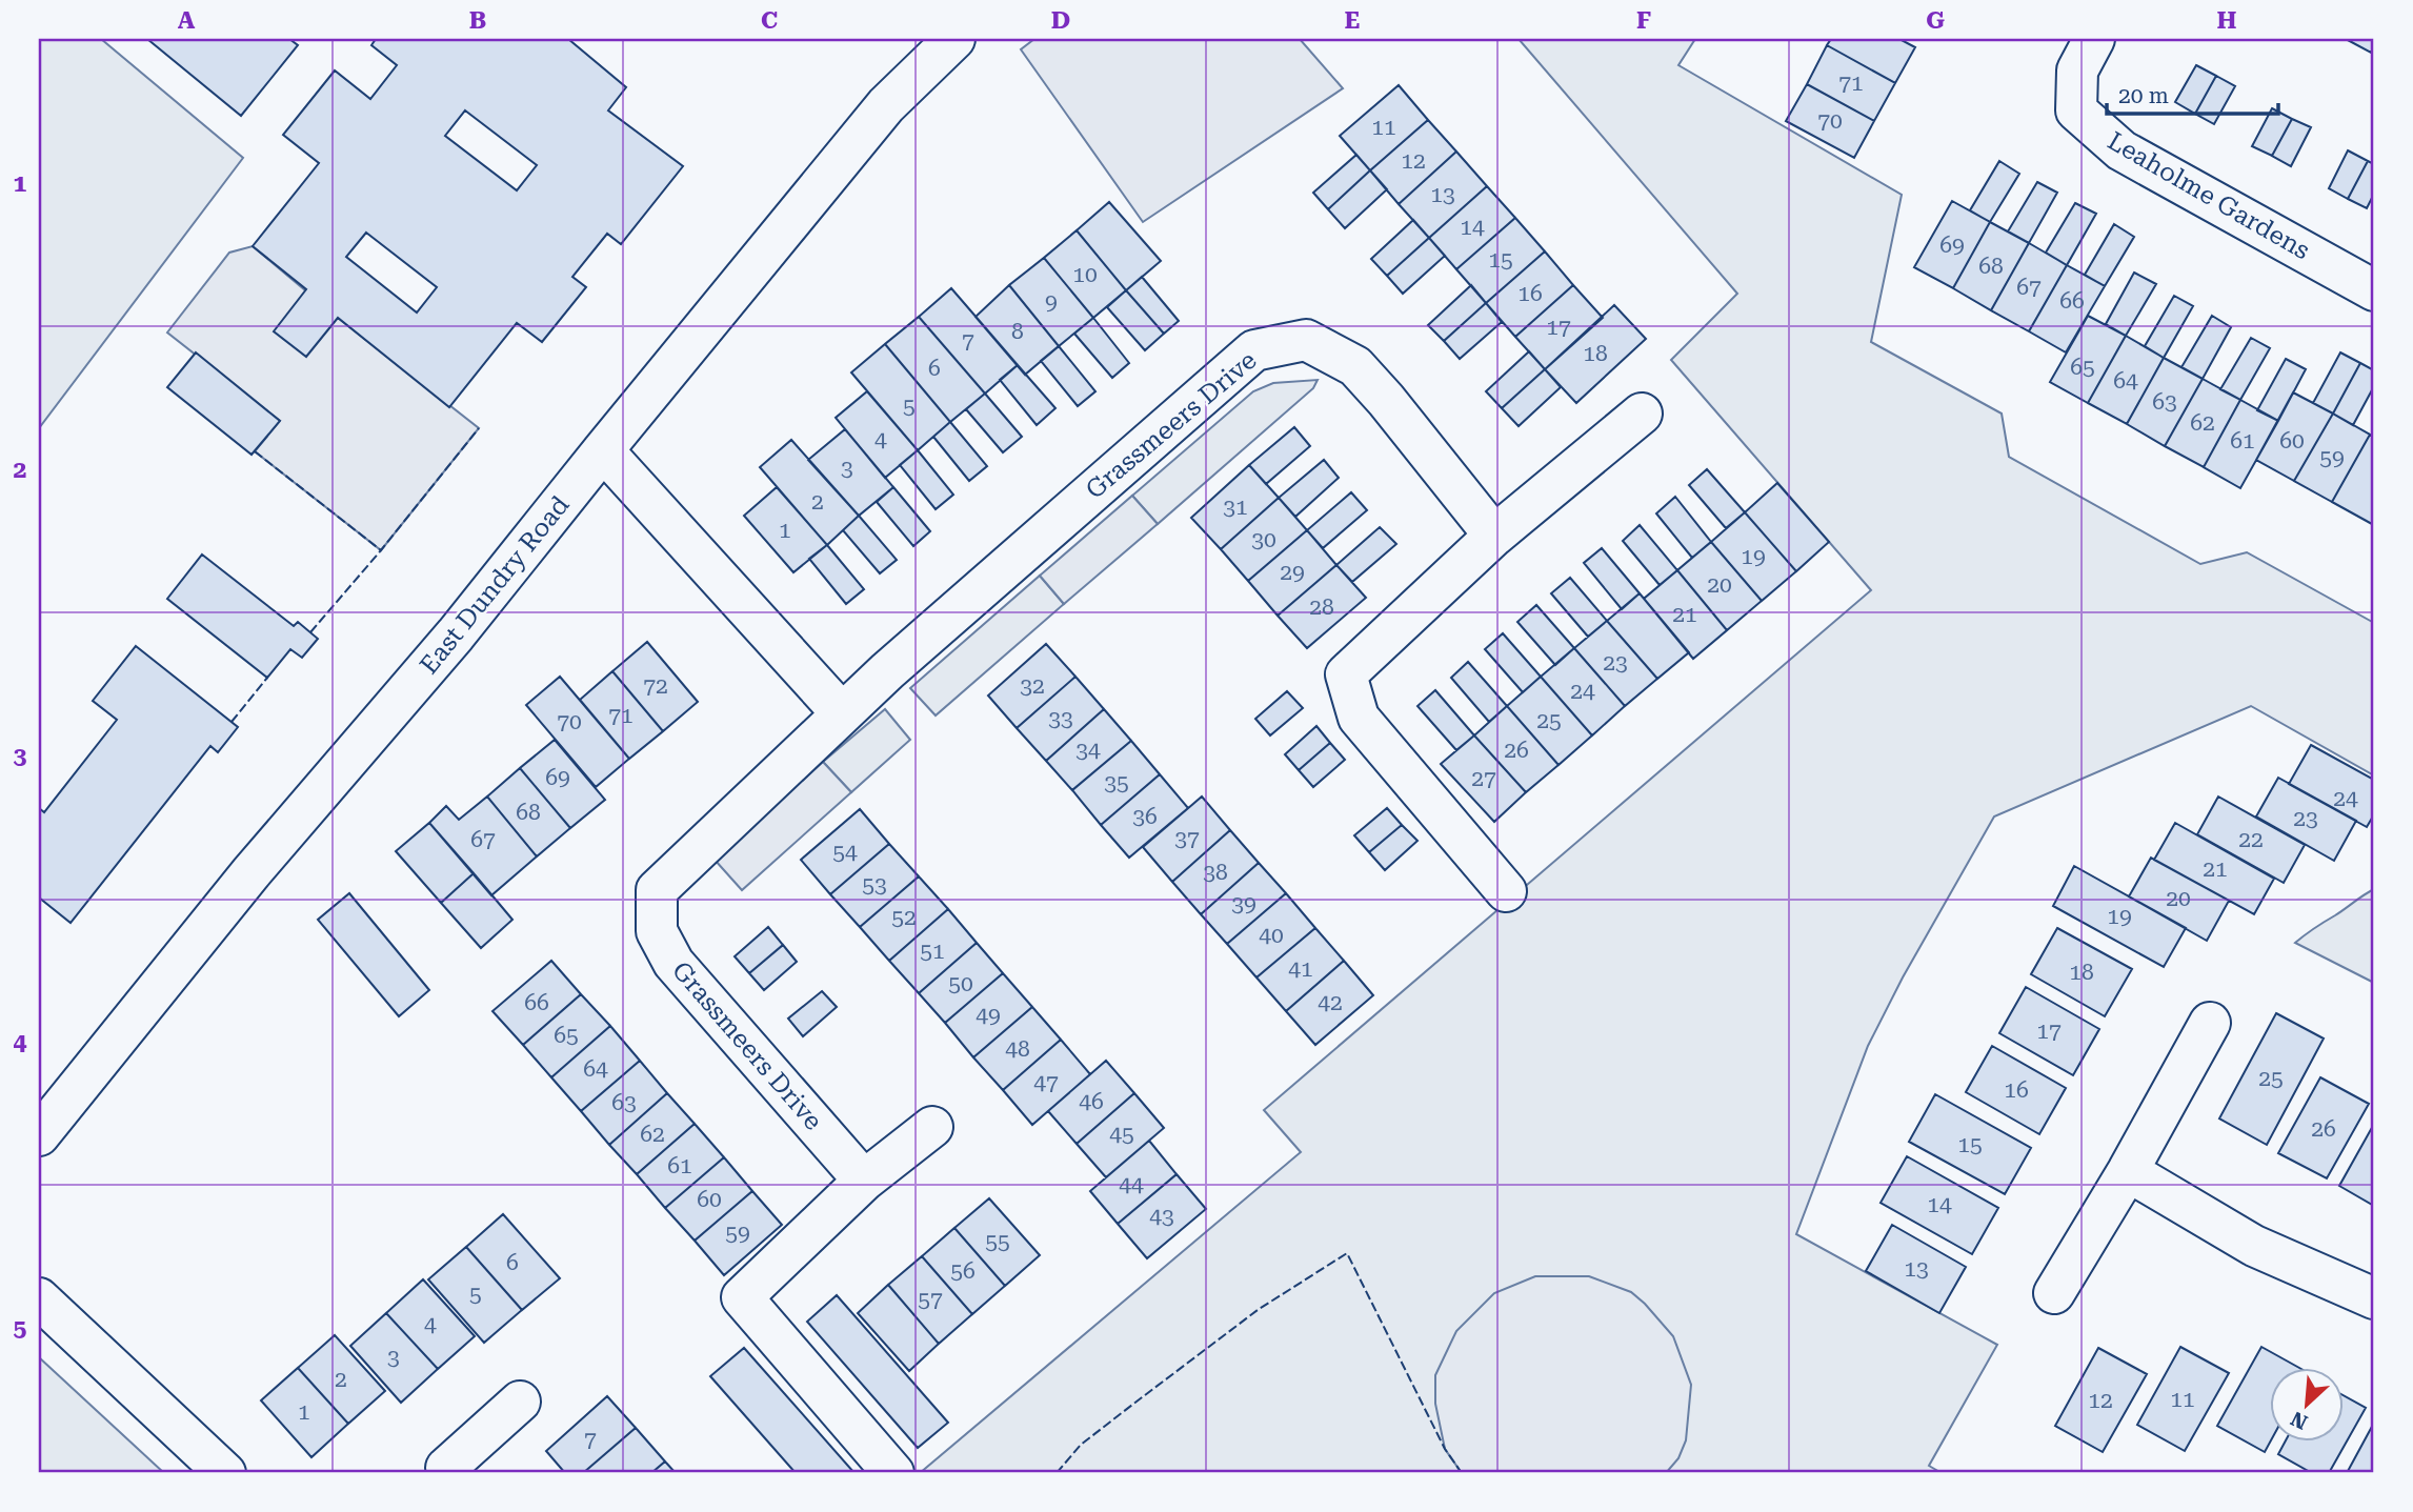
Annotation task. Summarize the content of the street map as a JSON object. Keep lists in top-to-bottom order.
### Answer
{
  "streets": {
    "street": ["Leaholme Gardens", "Grassmeers Drive", "East Dundry Road"]
  },
  "house_numbers": [
    "71",
    "70",
    "11",
    "12",
    "13",
    "14",
    "69",
    "15",
    "68",
    "10",
    "67",
    "16",
    "66",
    "9",
    "17",
    "8",
    "7",
    "18",
    "65",
    "6",
    "64",
    "63",
    "5",
    "62",
    "4",
    "61",
    "60",
    "59",
    "3",
    "2",
    "31",
    "1",
    "30",
    "19",
    "29",
    "20",
    "28",
    "21",
    "23",
    "72",
    "32",
    "24",
    "71",
    "33",
    "25",
    "70",
    "34",
    "26",
    "69",
    "27",
    "35",
    "24",
    "68",
    "36",
    "23",
    "37",
    "67",
    "22",
    "54",
    "21",
    "38",
    "53",
    "20",
    "39",
    "19",
    "52",
    "40",
    "51",
    "41",
    "18",
    "50",
    "66",
    "42",
    "49",
    "17",
    "65",
    "48",
    "64",
    "25",
    "47",
    "16",
    "46",
    "63",
    "26",
    "62",
    "45",
    "15",
    "61",
    "44",
    "60",
    "14",
    "43",
    "59",
    "55",
    "6",
    "13",
    "56",
    "5",
    "57",
    "4",
    "3",
    "2",
    "11",
    "12",
    "1",
    "7"
  ],
  "scale_bar": "20 m",
  "north": "bottom left",
  "grid": {
    "columns": [
      "A",
      "B",
      "C",
      "D",
      "E",
      "F",
      "G",
      "H"
    ],
    "rows": [
      "1",
      "2",
      "3",
      "4",
      "5"
    ]
  }
}
